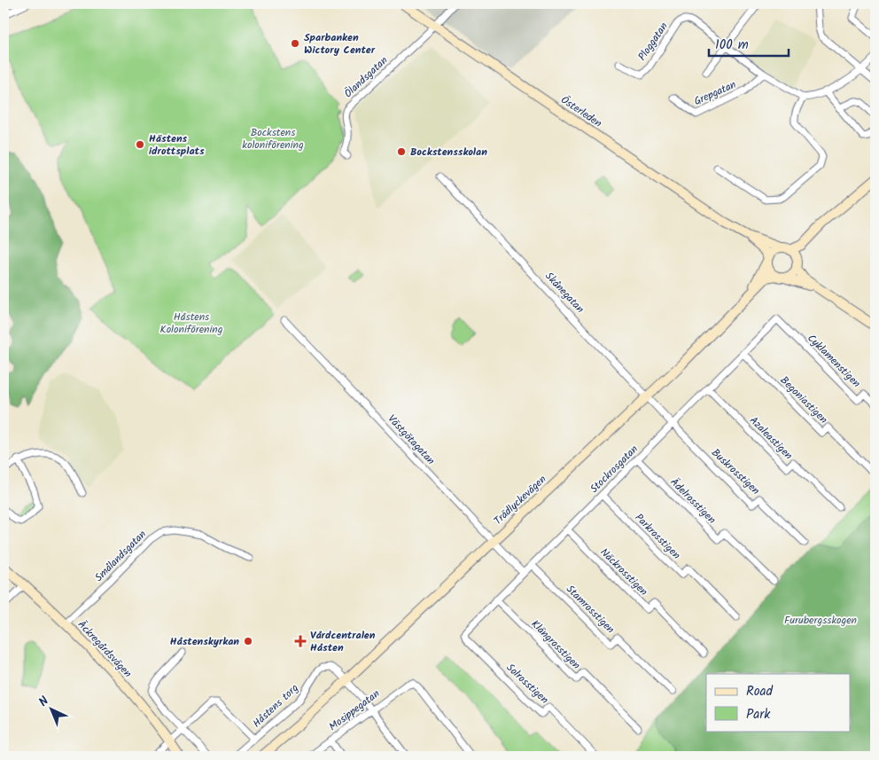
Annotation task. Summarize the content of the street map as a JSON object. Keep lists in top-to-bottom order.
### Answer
{
  "streets": {
    "street": [
      "Ploggatan",
      "Ölandsgatan",
      "Grepgatan",
      "Österleden",
      "Skånegatan",
      "Cyklamenstigen",
      "Begoniastigen",
      "Azaleastigen",
      "Västgötagatan",
      "Stockrosgatan",
      "Buskrosstigen",
      "Trädlyckevägen",
      "Ädelrosstigen",
      "Parkrosstigen",
      "Smålandsgatan",
      "Näckrosstigen",
      "Stamrosstigen",
      "Klängrosstigen",
      "Äckregårdsvägen",
      "Solrosstigen",
      "Håstens torg",
      "Mosippegatan"
    ]
  },
  "crossings": [
    ["Ploggatan", "Grepgatan"],
    ["Ölandsgatan", "Österleden"],
    ["Österleden", "Trädlyckevägen"],
    ["Skånegatan", "Stockrosgatan"],
    ["Skånegatan", "Buskrosstigen"],
    ["Skånegatan", "Trädlyckevägen"],
    ["Cyklamenstigen", "Stockrosgatan"],
    ["Begoniastigen", "Stockrosgatan"],
    ["Azaleastigen", "Stockrosgatan"],
    ["Västgötagatan", "Stockrosgatan"],
    ["Västgötagatan", "Trädlyckevägen"],
    ["Stockrosgatan", "Buskrosstigen"],
    ["Stockrosgatan", "Ädelrosstigen"],
    ["Stockrosgatan", "Parkrosstigen"],
    ["Stockrosgatan", "Näckrosstigen"],
    ["Stockrosgatan", "Stamrosstigen"],
    ["Stockrosgatan", "Klängrosstigen"],
    ["Stockrosgatan", "Solrosstigen"],
    ["Trädlyckevägen", "Håstens torg"],
    ["Smålandsgatan", "Äckregårdsvägen"],
    ["Äckregårdsvägen", "Håstens torg"],
    ["Håstens torg", "Mosippegatan"]
  ],
  "parks": ["Bockstens koloniförening", "Håstens Koloniförening", "Furubergsskogen"],
  "places": {
    "other": [
      "Sparbanken Wictory Center",
      "Hästens idrottsplats",
      "Bockstensskolan",
      "Håstenskyrkan"
    ],
    "health": ["Vårdcentralen Håsten"]
  },
  "legend": ["Road", "Park"],
  "scale_bar": "100 m",
  "north": "top left"
}
